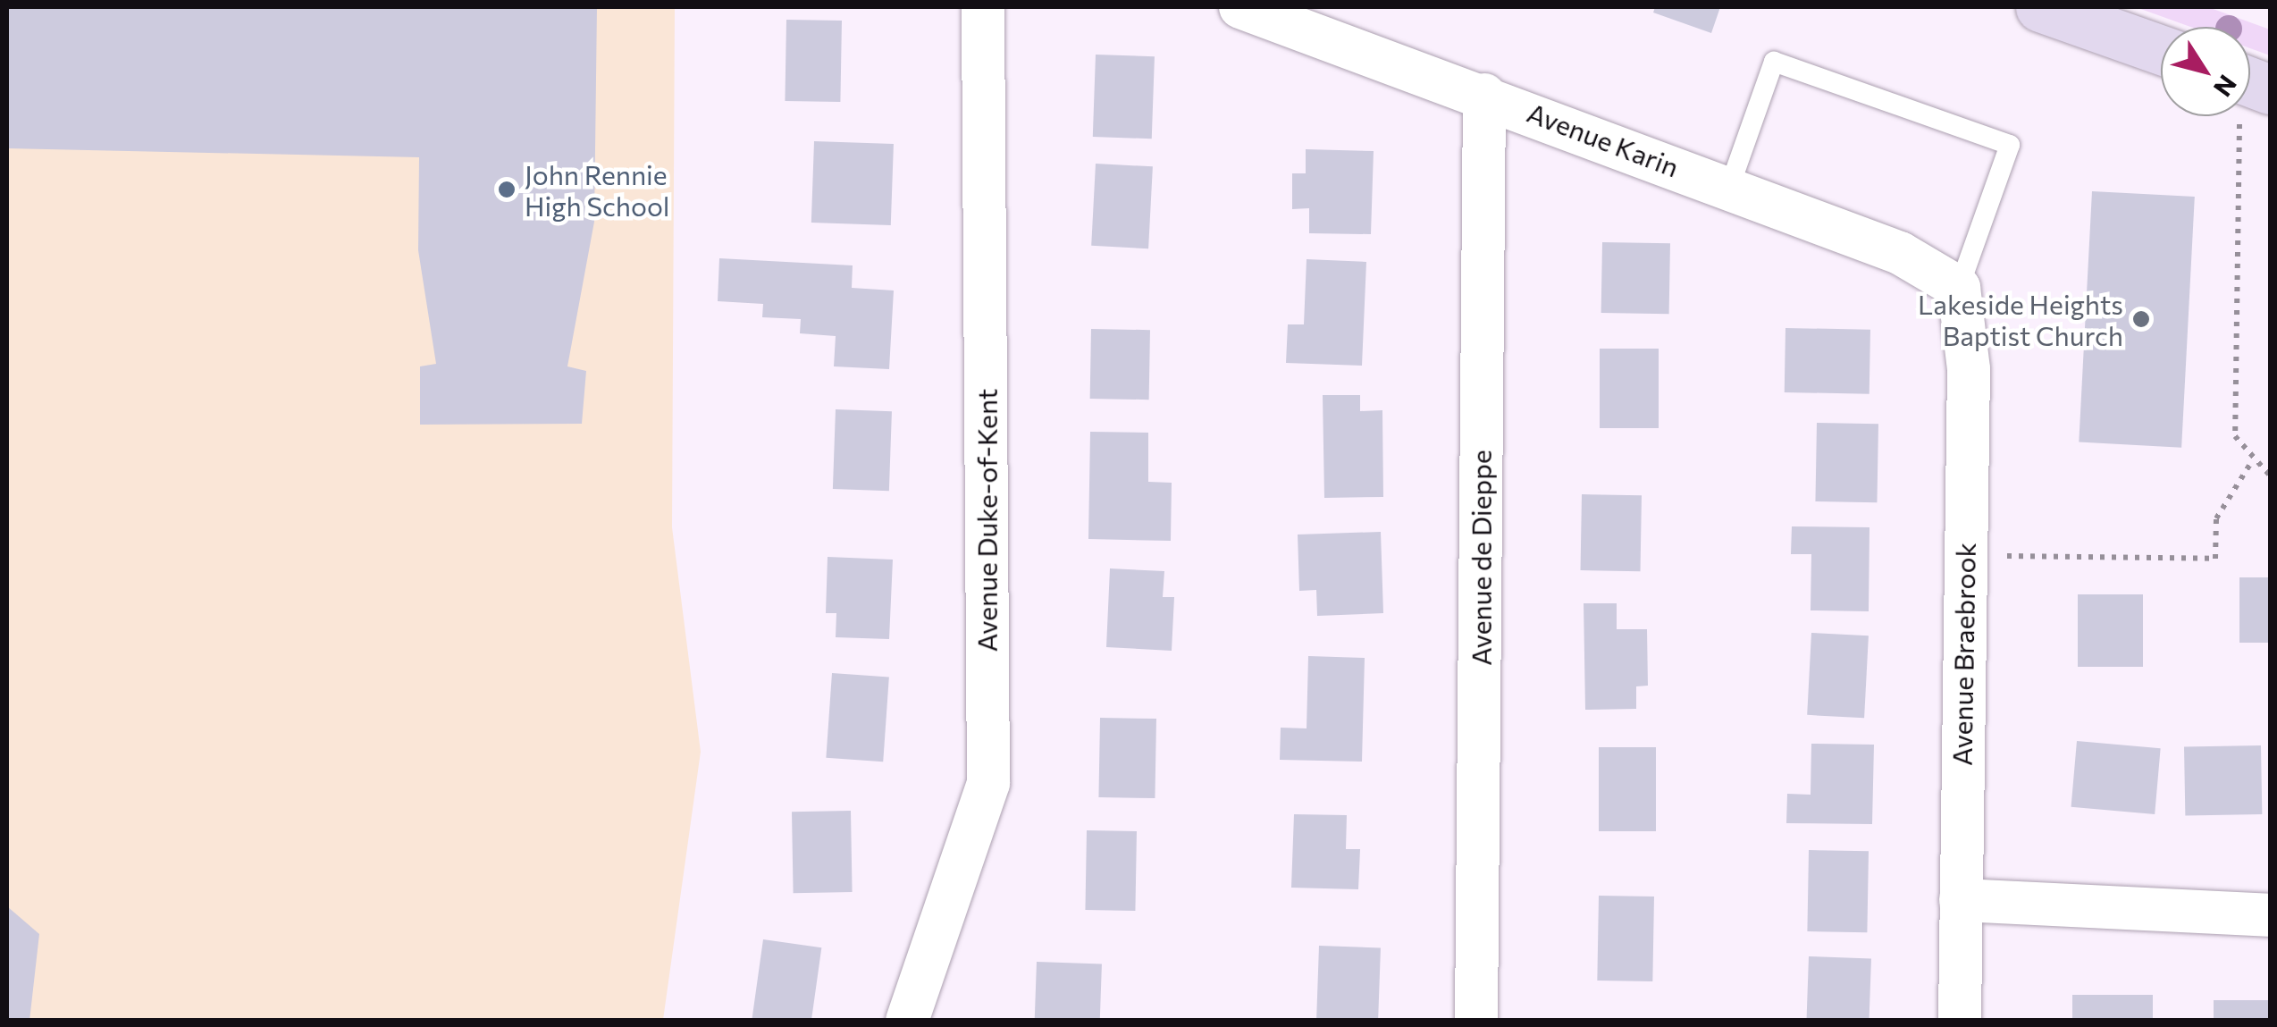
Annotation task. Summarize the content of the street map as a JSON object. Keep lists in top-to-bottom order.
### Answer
{
  "streets": {
    "street": [
      "Avenue Karin",
      "Avenue Duke-of-Kent",
      "Avenue de Dieppe",
      "Avenue Braebrook"
    ]
  },
  "crossings": [
    ["Avenue Karin", "Avenue de Dieppe"],
    ["Avenue Karin", "Avenue Braebrook"]
  ],
  "places": ["John Rennie High School", "Lakeside Heights Baptist Church"],
  "north": "bottom right"
}
